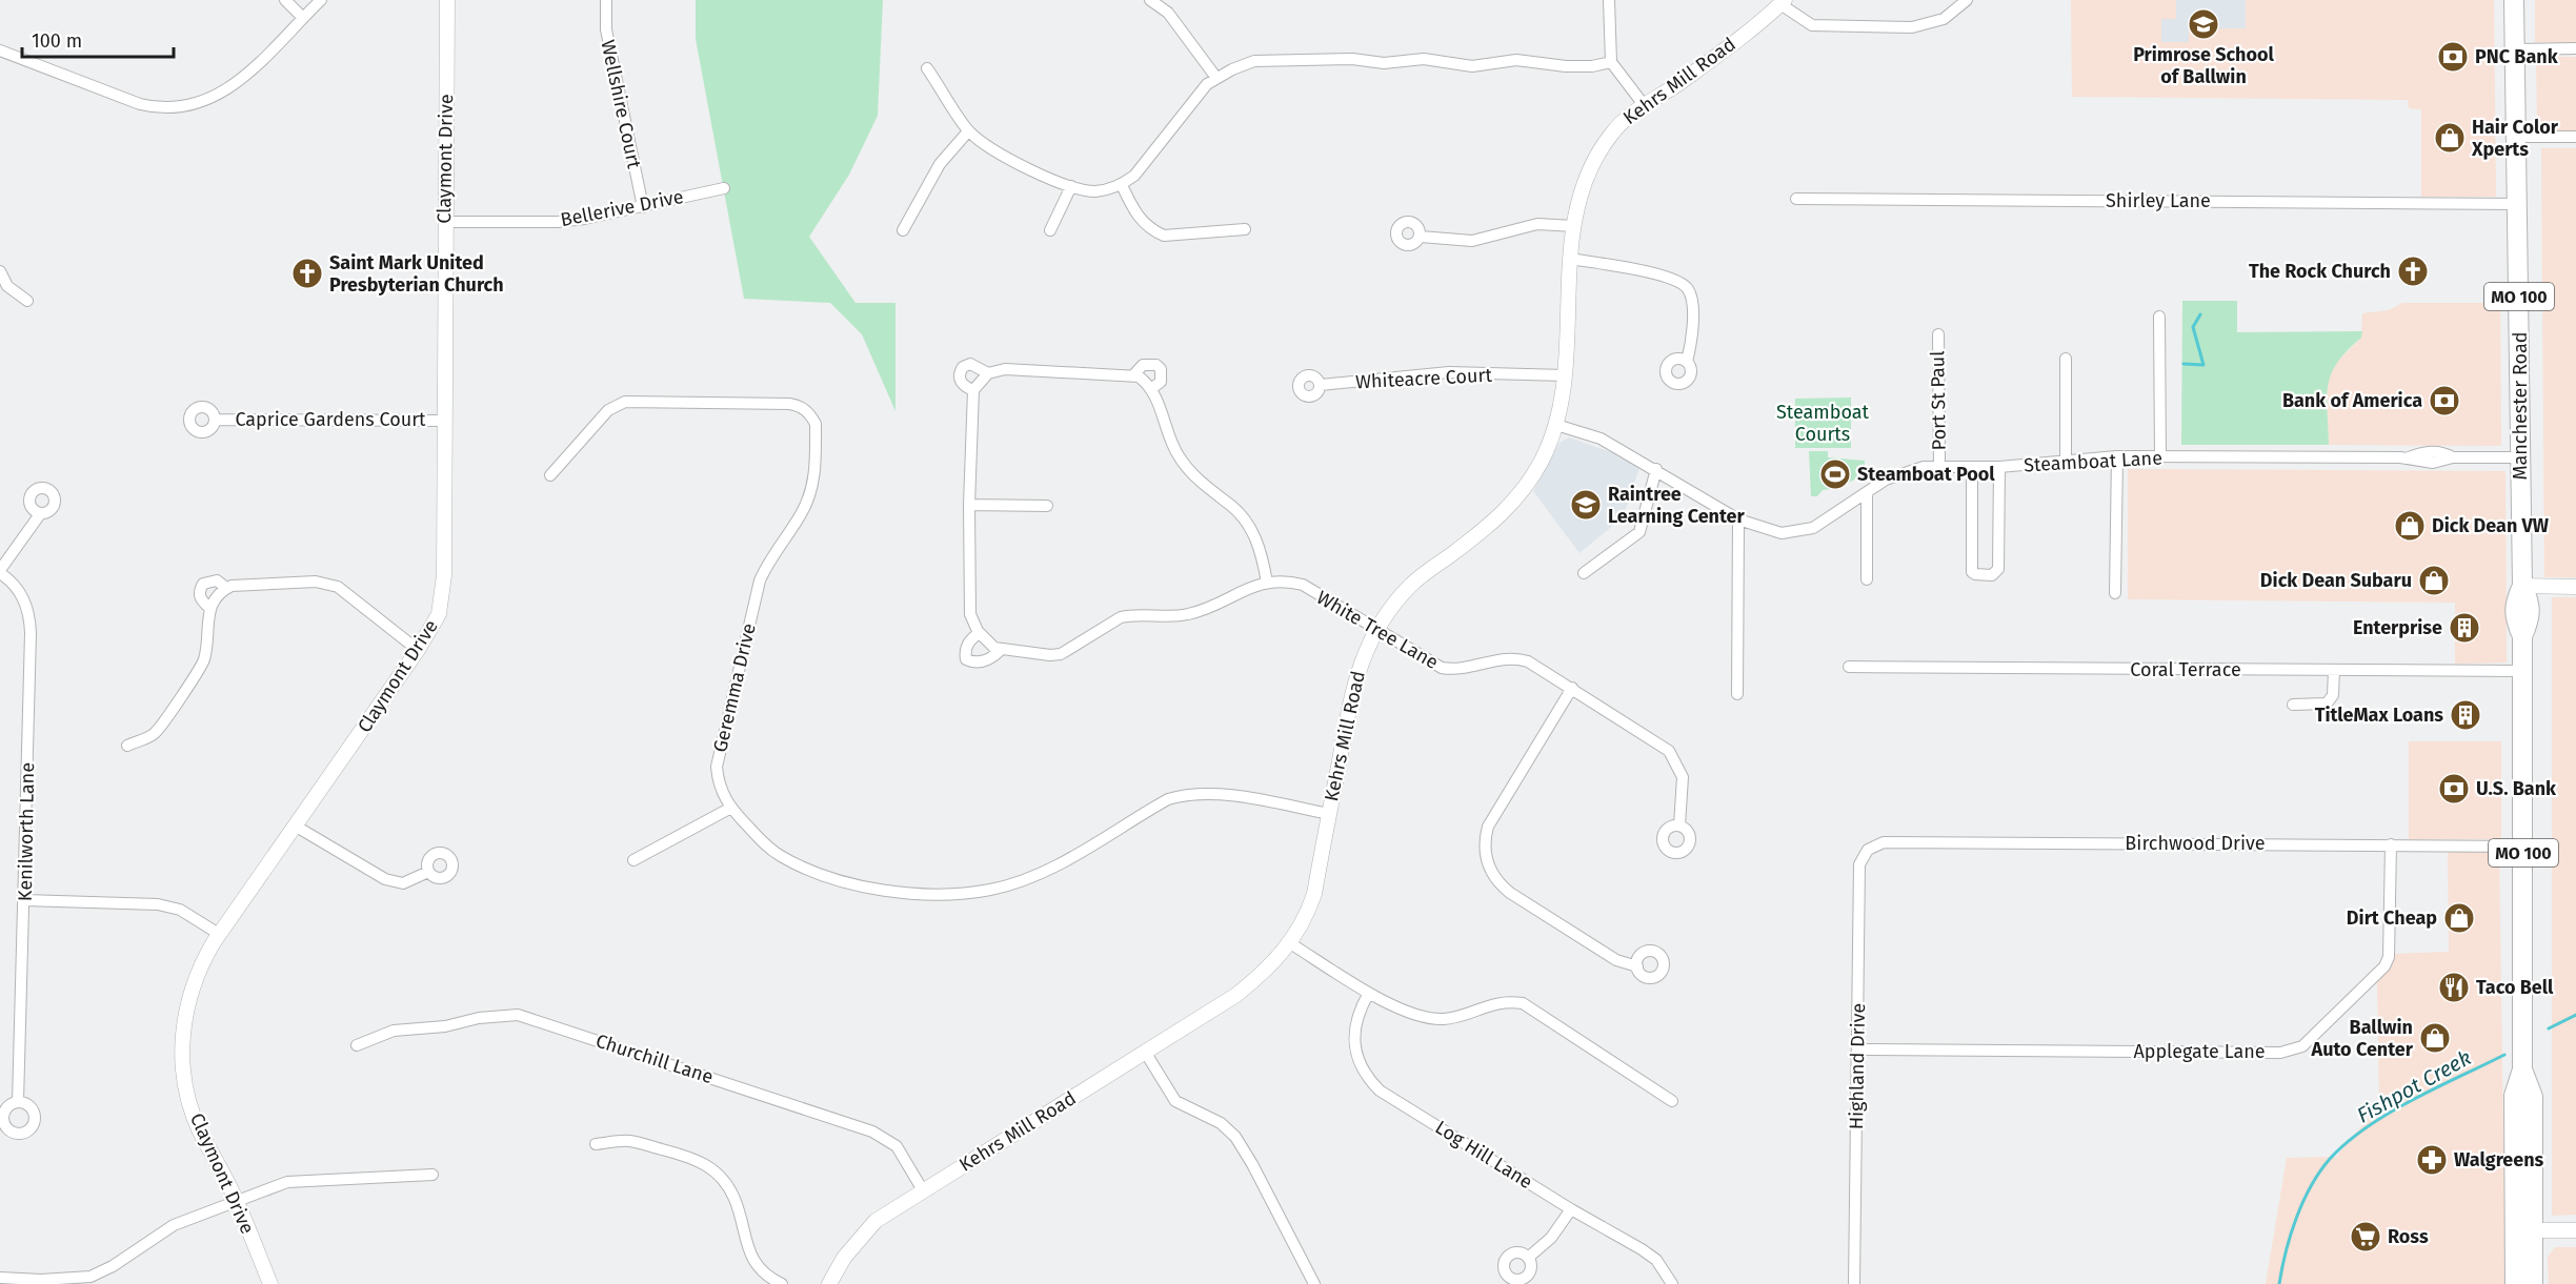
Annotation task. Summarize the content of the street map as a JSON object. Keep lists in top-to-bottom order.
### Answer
{
  "streets": {
    "highway": ["MO 100", "Manchester Road"],
    "street": [
      "Kehrs Mill Road",
      "Wellshire Court",
      "Claymont Drive",
      "Shirley Lane",
      "Bellerive Drive",
      "Whiteacre Court",
      "Port St Paul",
      "Caprice Gardens Court",
      "Steamboat Lane",
      "White Tree Lane",
      "Coral Terrace",
      "Geremma Drive",
      "Kenilworth Lane",
      "Birchwood Drive",
      "Applegate Lane",
      "Churchill Lane",
      "Highland Drive",
      "Log Hill Lane"
    ]
  },
  "crossings": [
    ["Kehrs Mill Road", "Whiteacre Court"],
    ["Kehrs Mill Road", "Steamboat Lane"],
    ["Kehrs Mill Road", "White Tree Lane"],
    ["Kehrs Mill Road", "Geremma Drive"],
    ["Kehrs Mill Road", "Churchill Lane"],
    ["Wellshire Court", "Bellerive Drive"],
    ["Claymont Drive", "Bellerive Drive"],
    ["Claymont Drive", "Caprice Gardens Court"],
    ["Shirley Lane", "Manchester Road"],
    ["Port St Paul", "Steamboat Lane"],
    ["Manchester Road", "Steamboat Lane"],
    ["Manchester Road", "Coral Terrace"],
    ["Manchester Road", "Birchwood Drive"],
    ["Birchwood Drive", "Applegate Lane"],
    ["Birchwood Drive", "Highland Drive"],
    ["Applegate Lane", "Highland Drive"]
  ],
  "water": ["Fishpot Creek"],
  "parks": ["Steamboat Courts"],
  "places": {
    "school or university": ["Primrose School of Ballwin", "Raintree Learning Center"],
    "bank": ["PNC Bank", "Bank of America", "U.S. Bank"],
    "shop": [
      "Hair Color Xperts",
      "Dick Dean VW",
      "Dick Dean Subaru",
      "Dirt Cheap",
      "Ballwin Auto Center"
    ],
    "church": ["The Rock Church", "Saint Mark United Presbyterian Church"],
    "sports": ["Steamboat Pool"],
    "building": ["Enterprise", "TitleMax Loans"],
    "restaurant": ["Taco Bell"],
    "pharmacy": ["Walgreens"],
    "supermarket": ["Ross"]
  },
  "scale_bar": "100 m"
}
